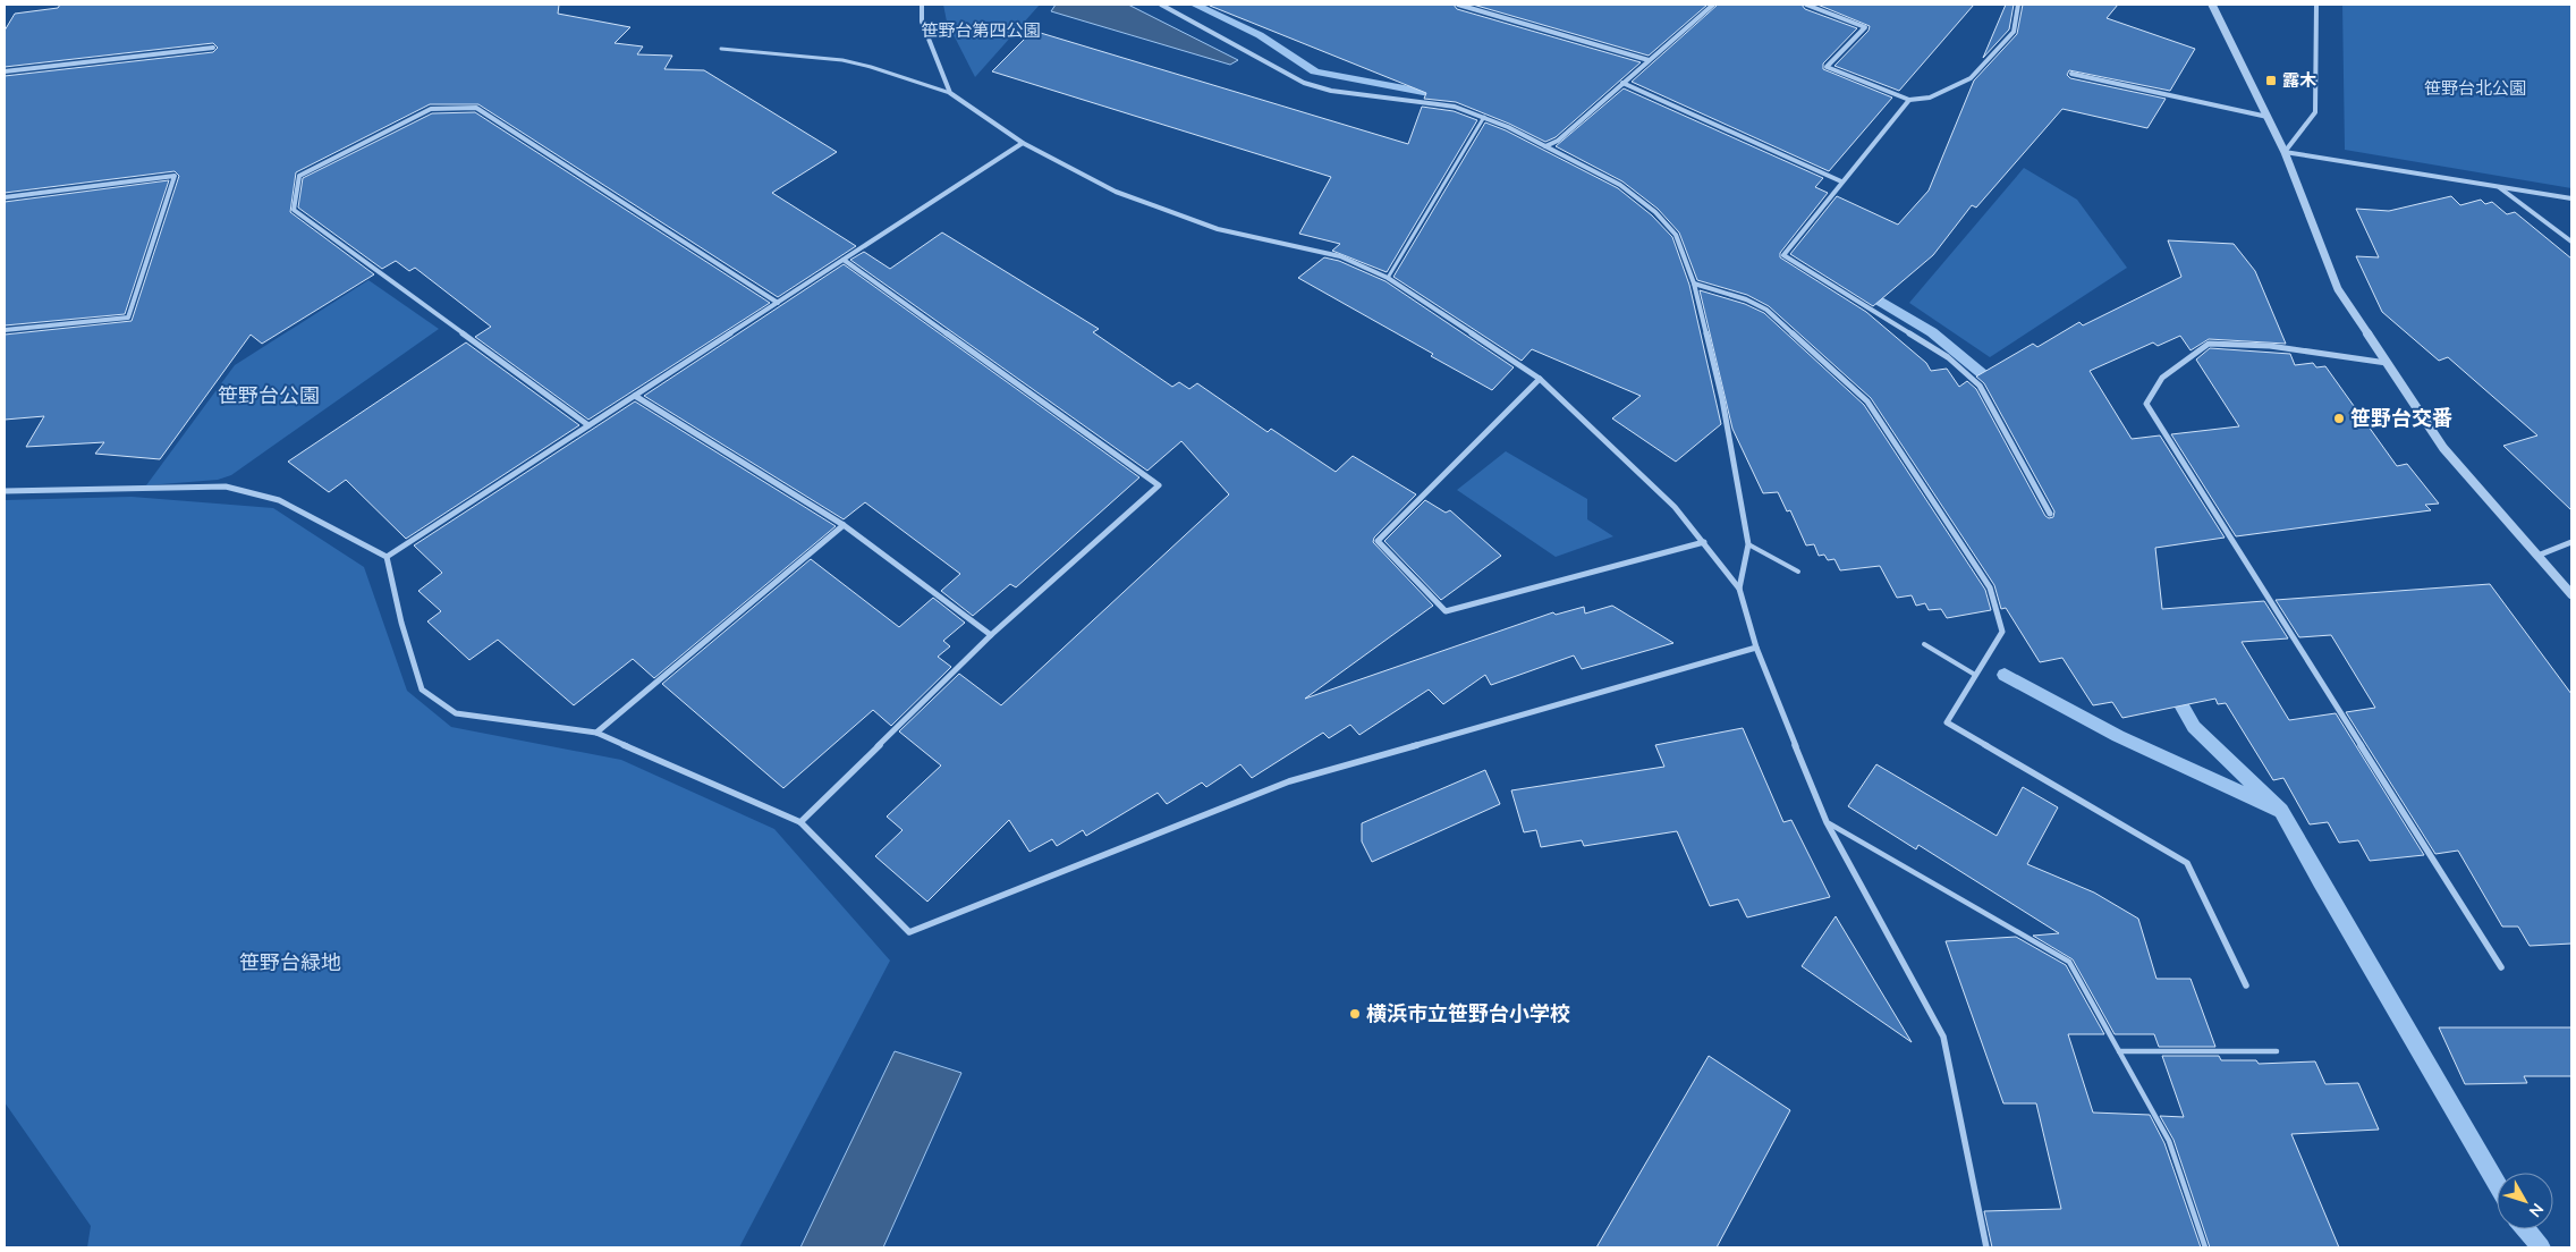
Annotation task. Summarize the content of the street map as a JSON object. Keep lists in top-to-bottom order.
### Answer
{
  "parks": [
    "笹野台第四公園",
    "笹野台北公園",
    "笹野台公園",
    "笹野台緑地"
  ],
  "places": {
    "transit": ["露木"],
    "other": ["笹野台交番", "横浜市立笹野台小学校"]
  },
  "north": "bottom right"
}
